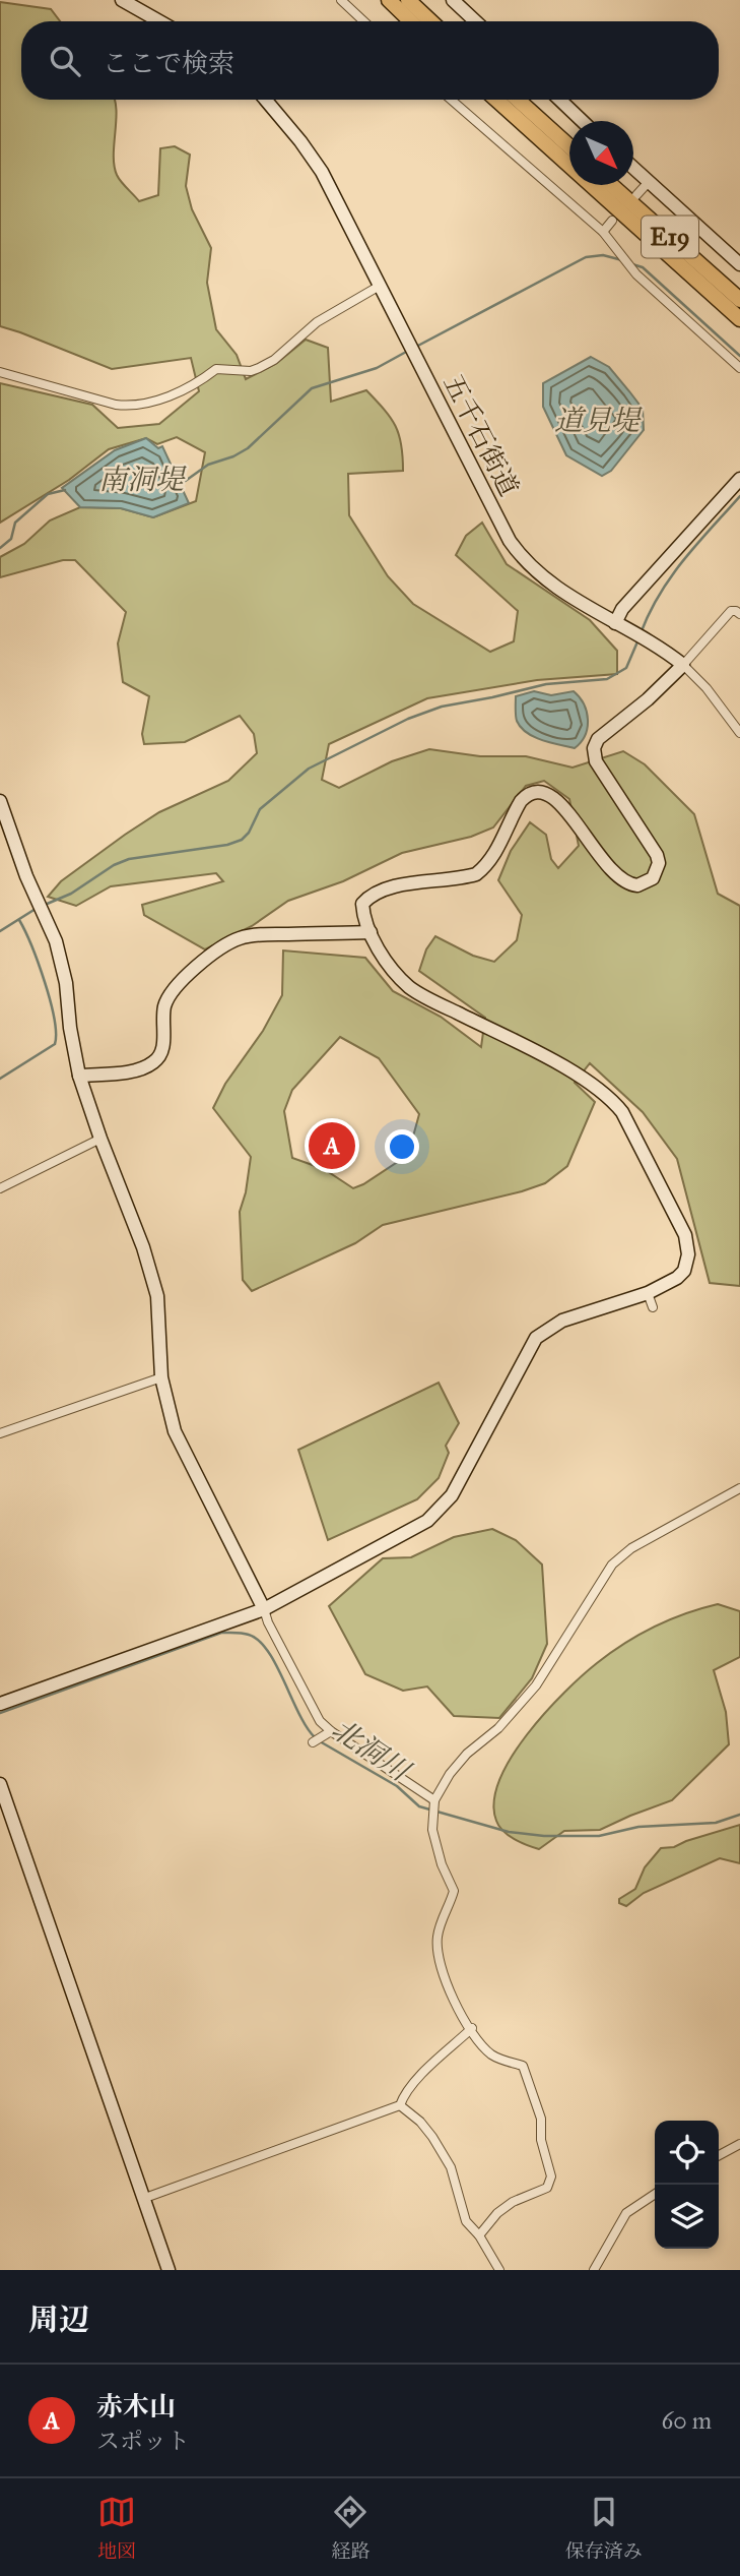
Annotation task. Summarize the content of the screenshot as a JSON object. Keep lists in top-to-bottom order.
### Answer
{
  "streets": {
    "highway": ["E19"],
    "street": ["五千石街道"]
  },
  "water": ["道見堤", "南洞堤", "北洞川"],
  "north": "bottom right",
  "page": {
    "search": "ここで検索",
    "pins": "A",
    "heading": "周辺",
    "list": [
      {
        "mark": "A",
        "name": "赤木山",
        "note": "スポット",
        "value": "60 m"
      }
    ],
    "nav": ["地図", "経路", "保存済み"]
  }
}
